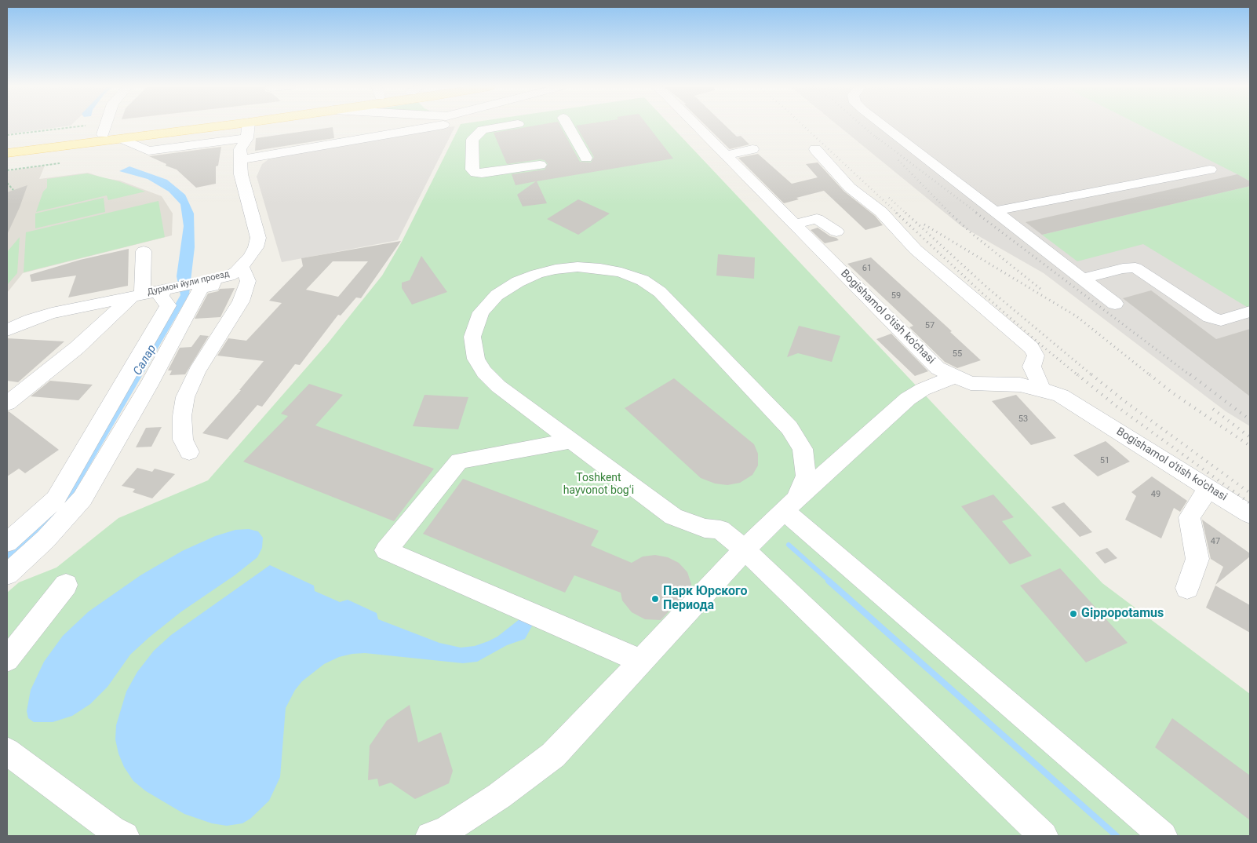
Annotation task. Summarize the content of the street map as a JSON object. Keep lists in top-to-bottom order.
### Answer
{
  "streets": {
    "street": ["Дурмон йули проезд", "Bogishamol o'tish ko'chasi"]
  },
  "water": ["Салар"],
  "parks": ["Toshkent hayvonot bogʻi"],
  "places": ["Парк Юрского Периода", "Gippopotamus"],
  "house_numbers": [
    "61",
    "59",
    "57",
    "55",
    "53",
    "51",
    "49",
    "47"
  ]
}
